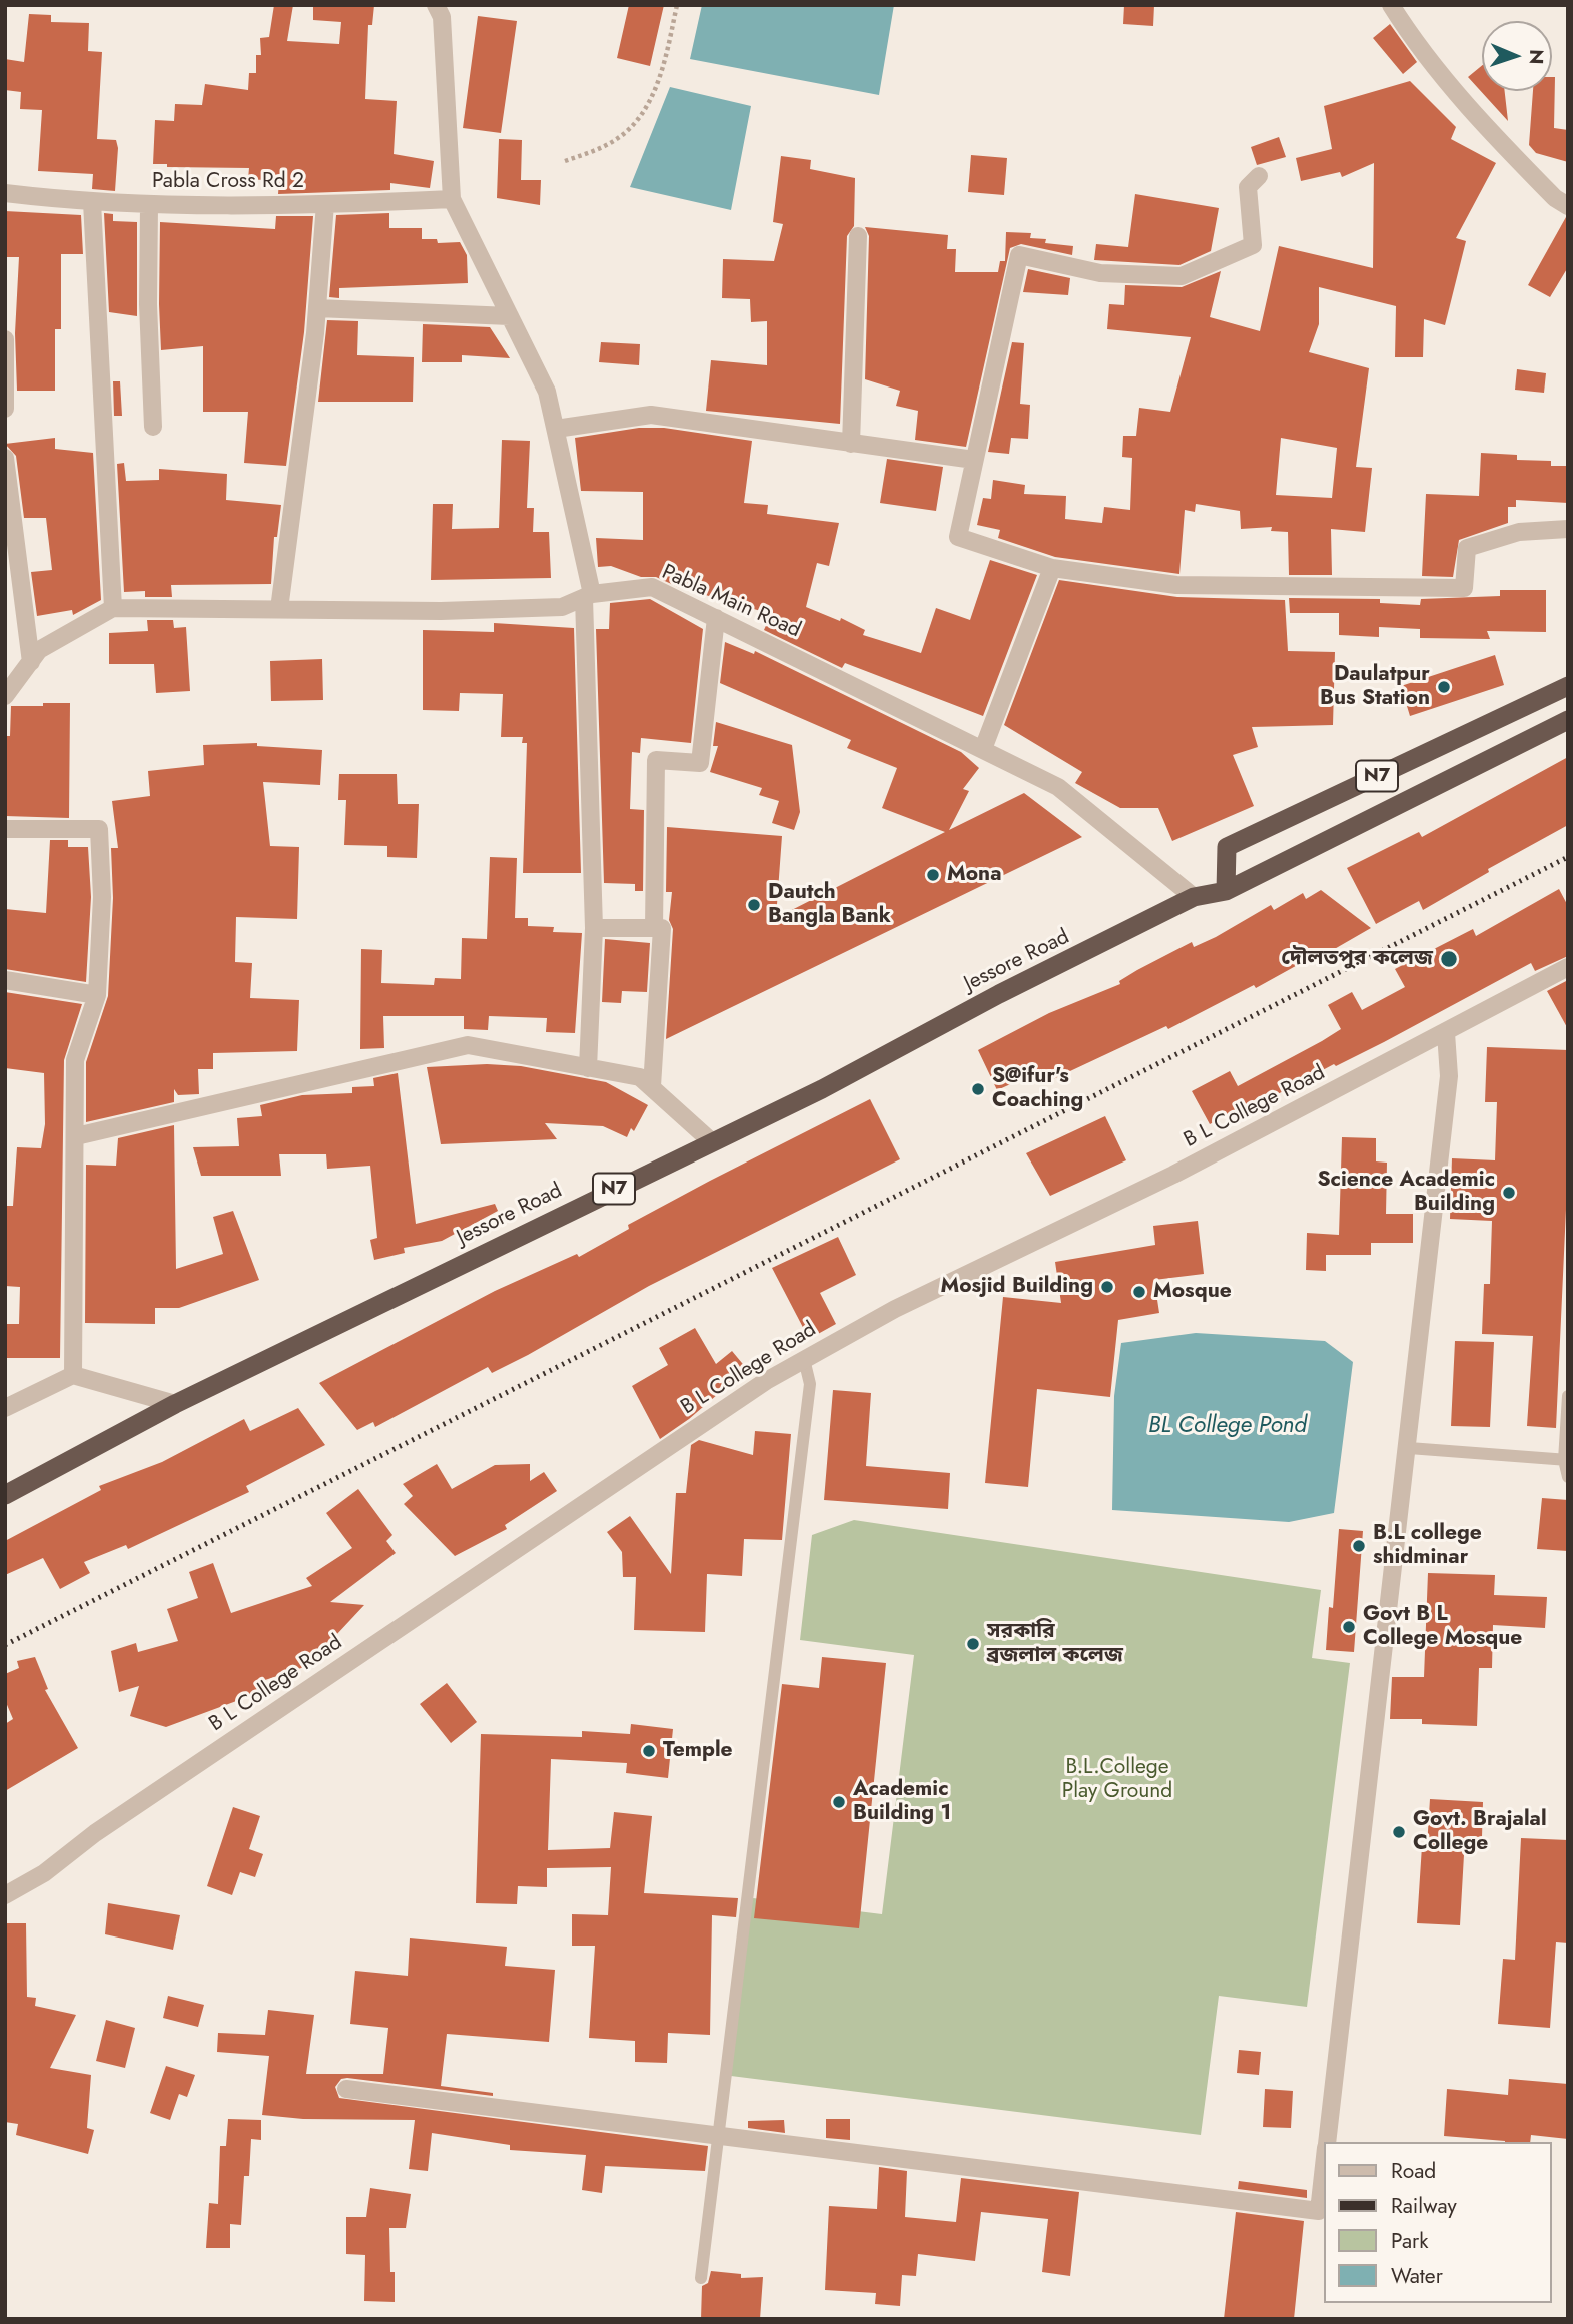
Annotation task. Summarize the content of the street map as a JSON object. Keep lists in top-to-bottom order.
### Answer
{
  "streets": {
    "highway": ["N7", "Jessore Road"],
    "street": ["Pabla Cross Rd 2", "Pabla Main Road", "B L College Road"]
  },
  "crossings": [
    ["Pabla Main Road", "Jessore Road"],
    ["N7", "Jessore Road"]
  ],
  "water": ["BL College Pond"],
  "parks": ["B.L.College Play Ground"],
  "places": [
    "Daulatpur Bus Station",
    "Mona",
    "Dautch Bangla Bank",
    "দৌলতপুর কলেজ",
    "S@ifur's Coaching",
    "Science Academic Building",
    "Mosjid Building",
    "Mosque",
    "B.L college shidminar",
    "Govt B L College Mosque",
    "সরকারি ব্রজলাল কলেজ",
    "Temple",
    "Academic Building 1",
    "Govt. Brajalal College"
  ],
  "legend": [
    "Road",
    "Railway",
    "Park",
    "Water"
  ],
  "north": "right"
}
